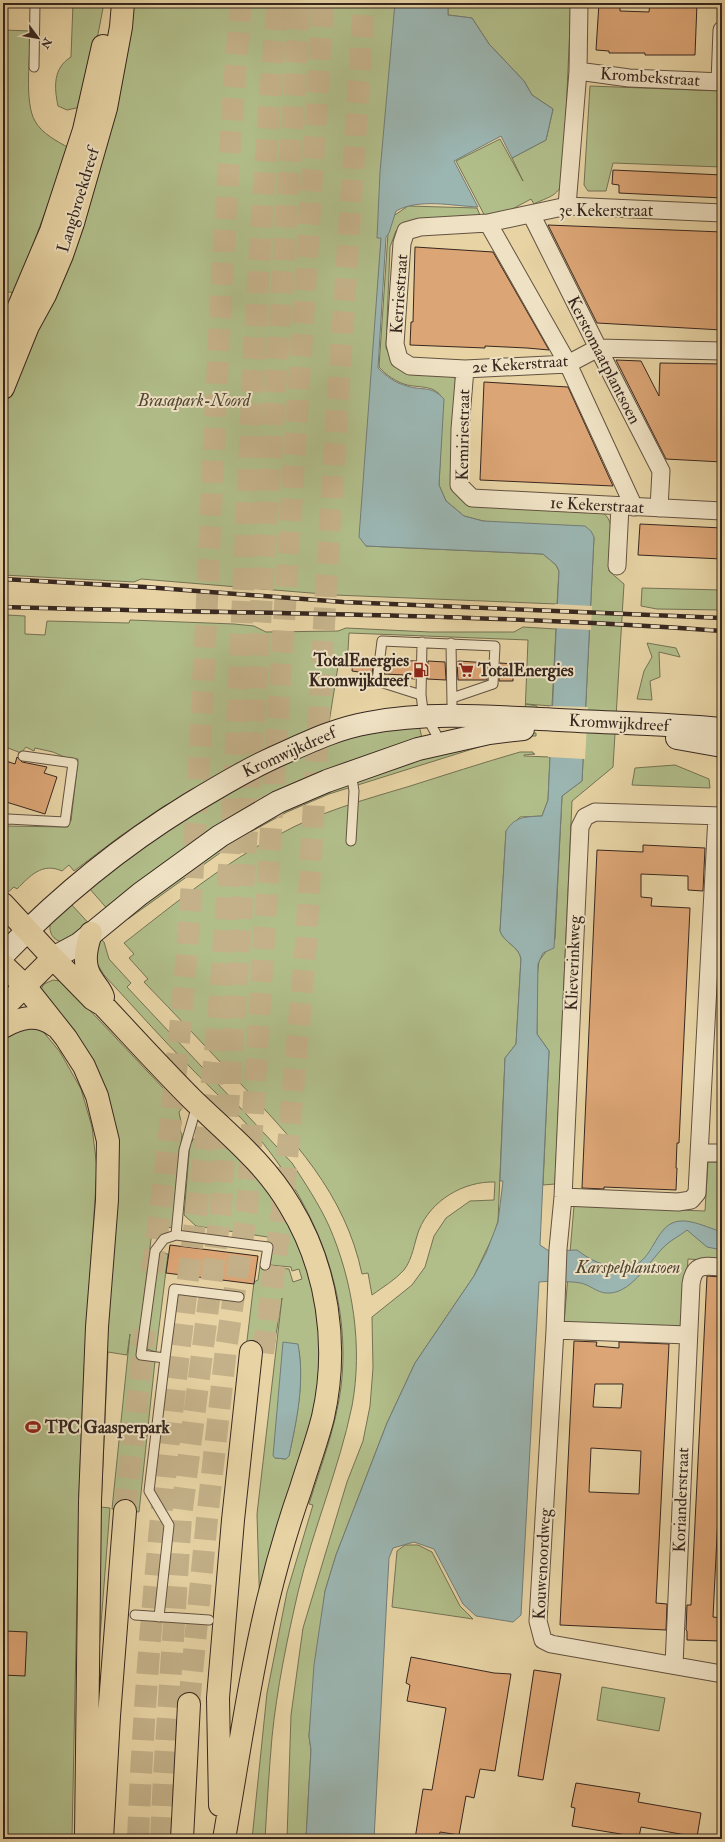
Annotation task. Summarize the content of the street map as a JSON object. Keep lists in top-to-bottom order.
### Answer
{
  "streets": {
    "main road": ["Langbroekdreef", "Kromwijkdreef"],
    "street": [
      "Krombekstraat",
      "3e Kekerstraat",
      "Kerriestraat",
      "Kerstomaatplantsoen",
      "2e Kekerstraat",
      "Kemiriestraat",
      "1e Kekerstraat",
      "Klieverinkweg",
      "Korianderstraat",
      "Kouwenoordweg"
    ]
  },
  "crossings": [
    ["Krombekstraat", "3e Kekerstraat"],
    ["3e Kekerstraat", "Kerriestraat"],
    ["3e Kekerstraat", "Kerstomaatplantsoen"],
    ["Kerriestraat", "2e Kekerstraat"],
    ["Kerstomaatplantsoen", "2e Kekerstraat"],
    ["Kerstomaatplantsoen", "1e Kekerstraat"],
    ["2e Kekerstraat", "Kemiriestraat"],
    ["Kemiriestraat", "1e Kekerstraat"],
    ["Klieverinkweg", "Kouwenoordweg"],
    ["Korianderstraat", "Kouwenoordweg"]
  ],
  "parks": ["Brasapark-Noord", "Karspelplantsoen"],
  "places": {
    "fuel station": ["TotalEnergies Kromwijkdreef"],
    "supermarket": ["TotalEnergies"],
    "sports": ["TPC Gaasperpark"]
  },
  "north": "bottom right"
}
